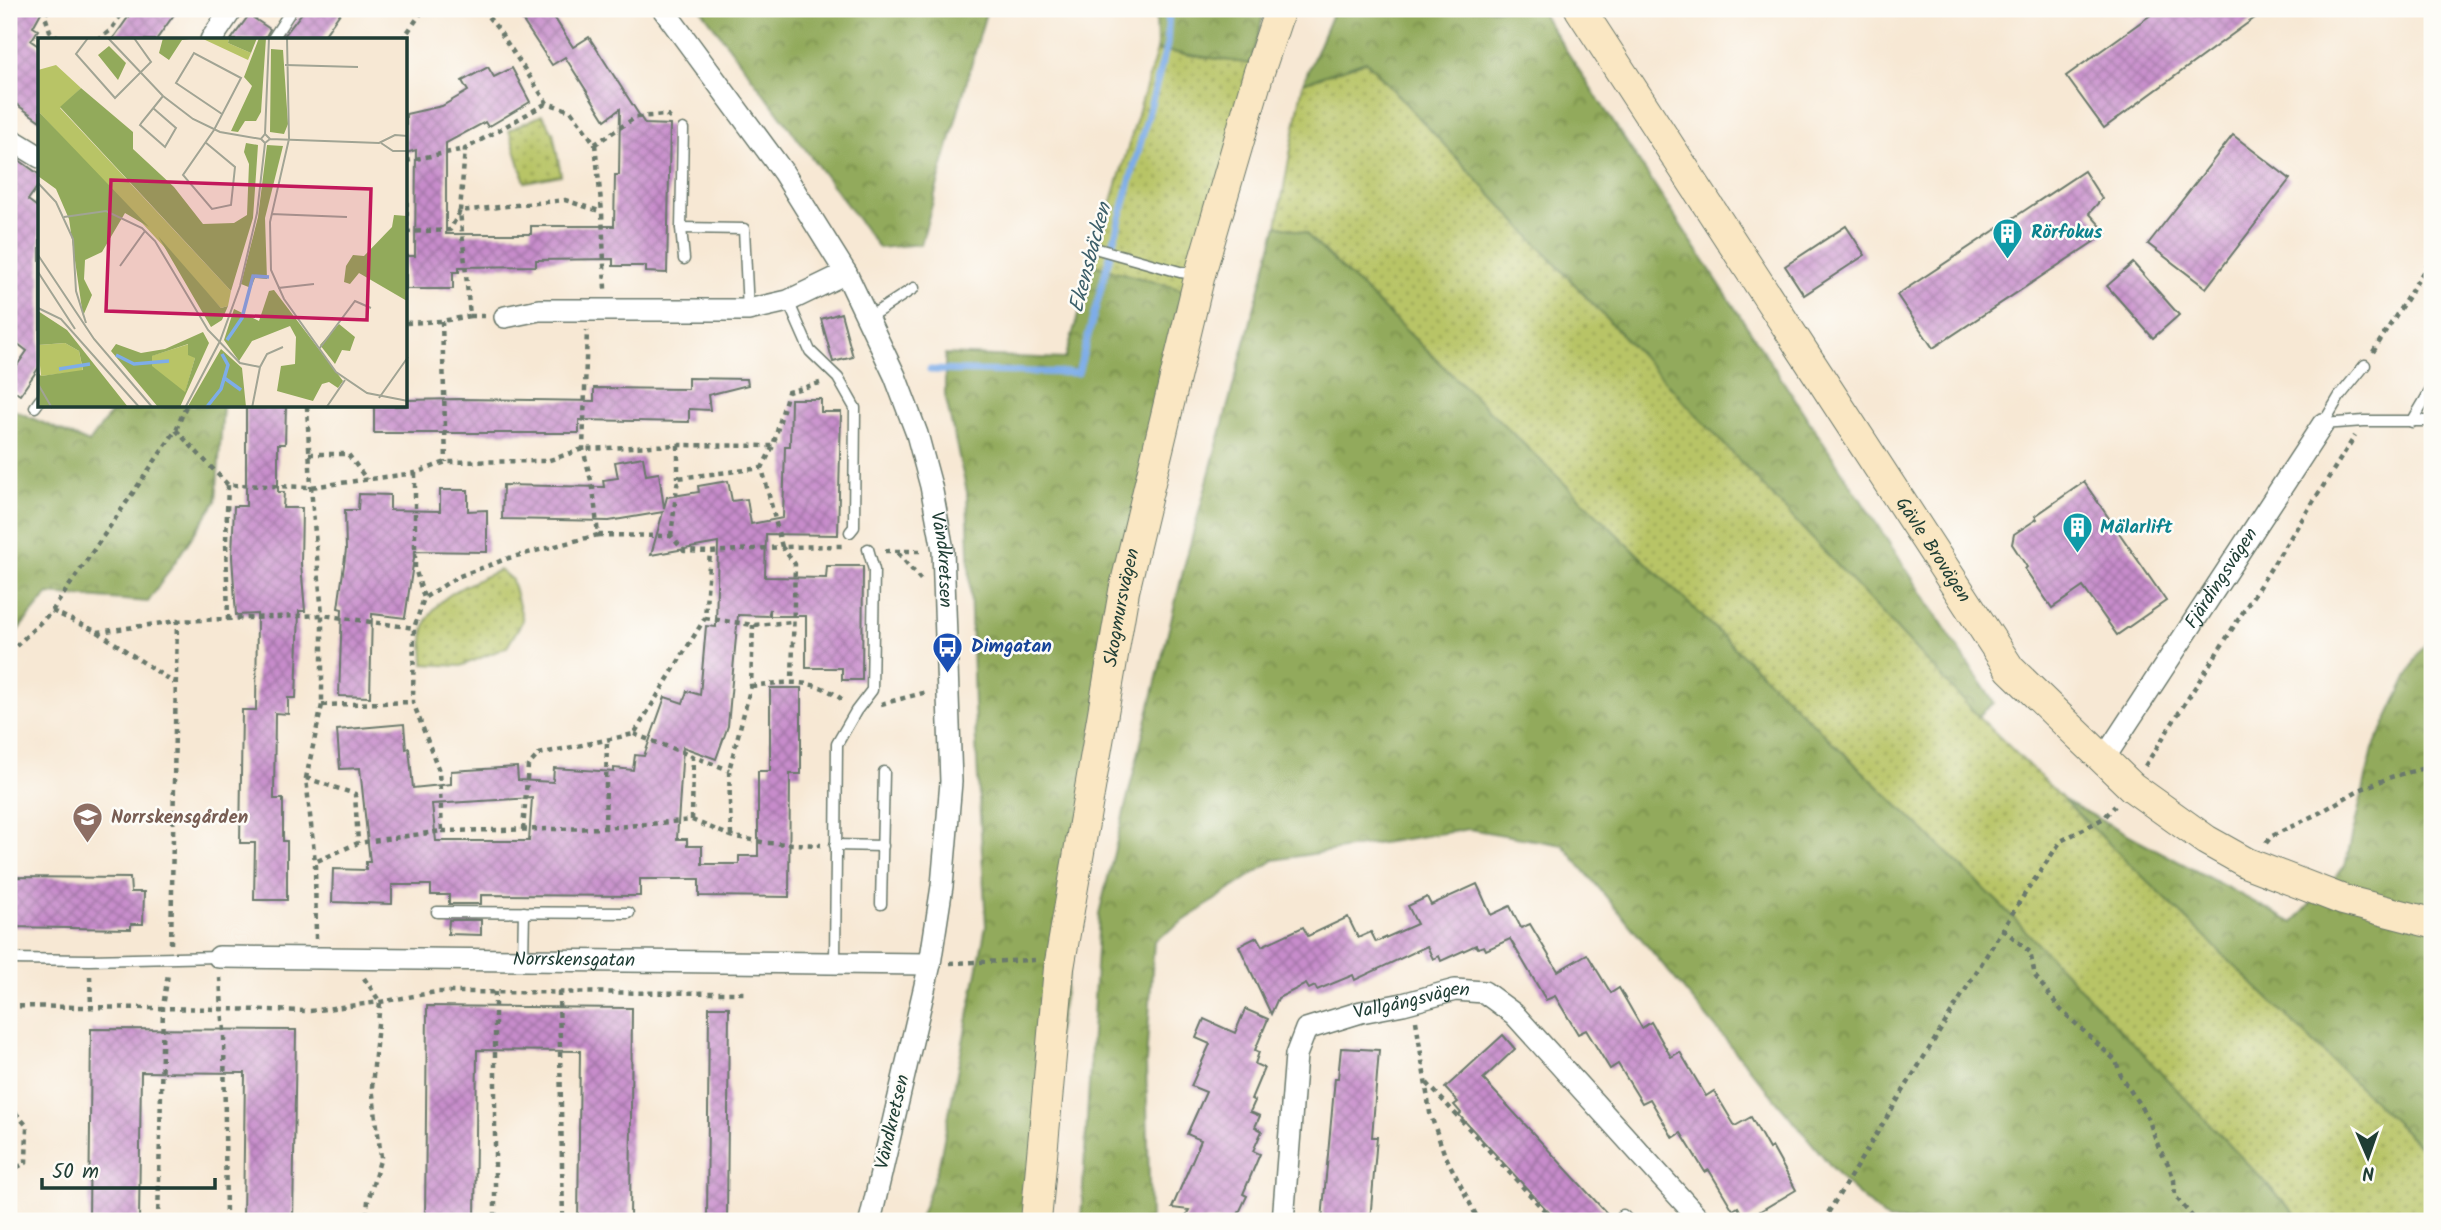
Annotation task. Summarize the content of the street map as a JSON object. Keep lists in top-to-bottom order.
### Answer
{
  "streets": {
    "street": [
      "Gävle Brovägen",
      "Vändkretsen",
      "Fjärdingsvägen",
      "Skogmursvägen",
      "Norrskensgatan",
      "Vallgångsvägen"
    ]
  },
  "crossings": [
    ["Gävle Brovägen", "Fjärdingsvägen"],
    ["Vändkretsen", "Norrskensgatan"]
  ],
  "water": ["Ekensbäcken"],
  "places": {
    "building": ["Rörfokus", "Mälarlift"],
    "bus stop": ["Dimgatan"],
    "school or university": ["Norrskensgården"]
  },
  "scale_bar": "50 m",
  "north": "bottom"
}
